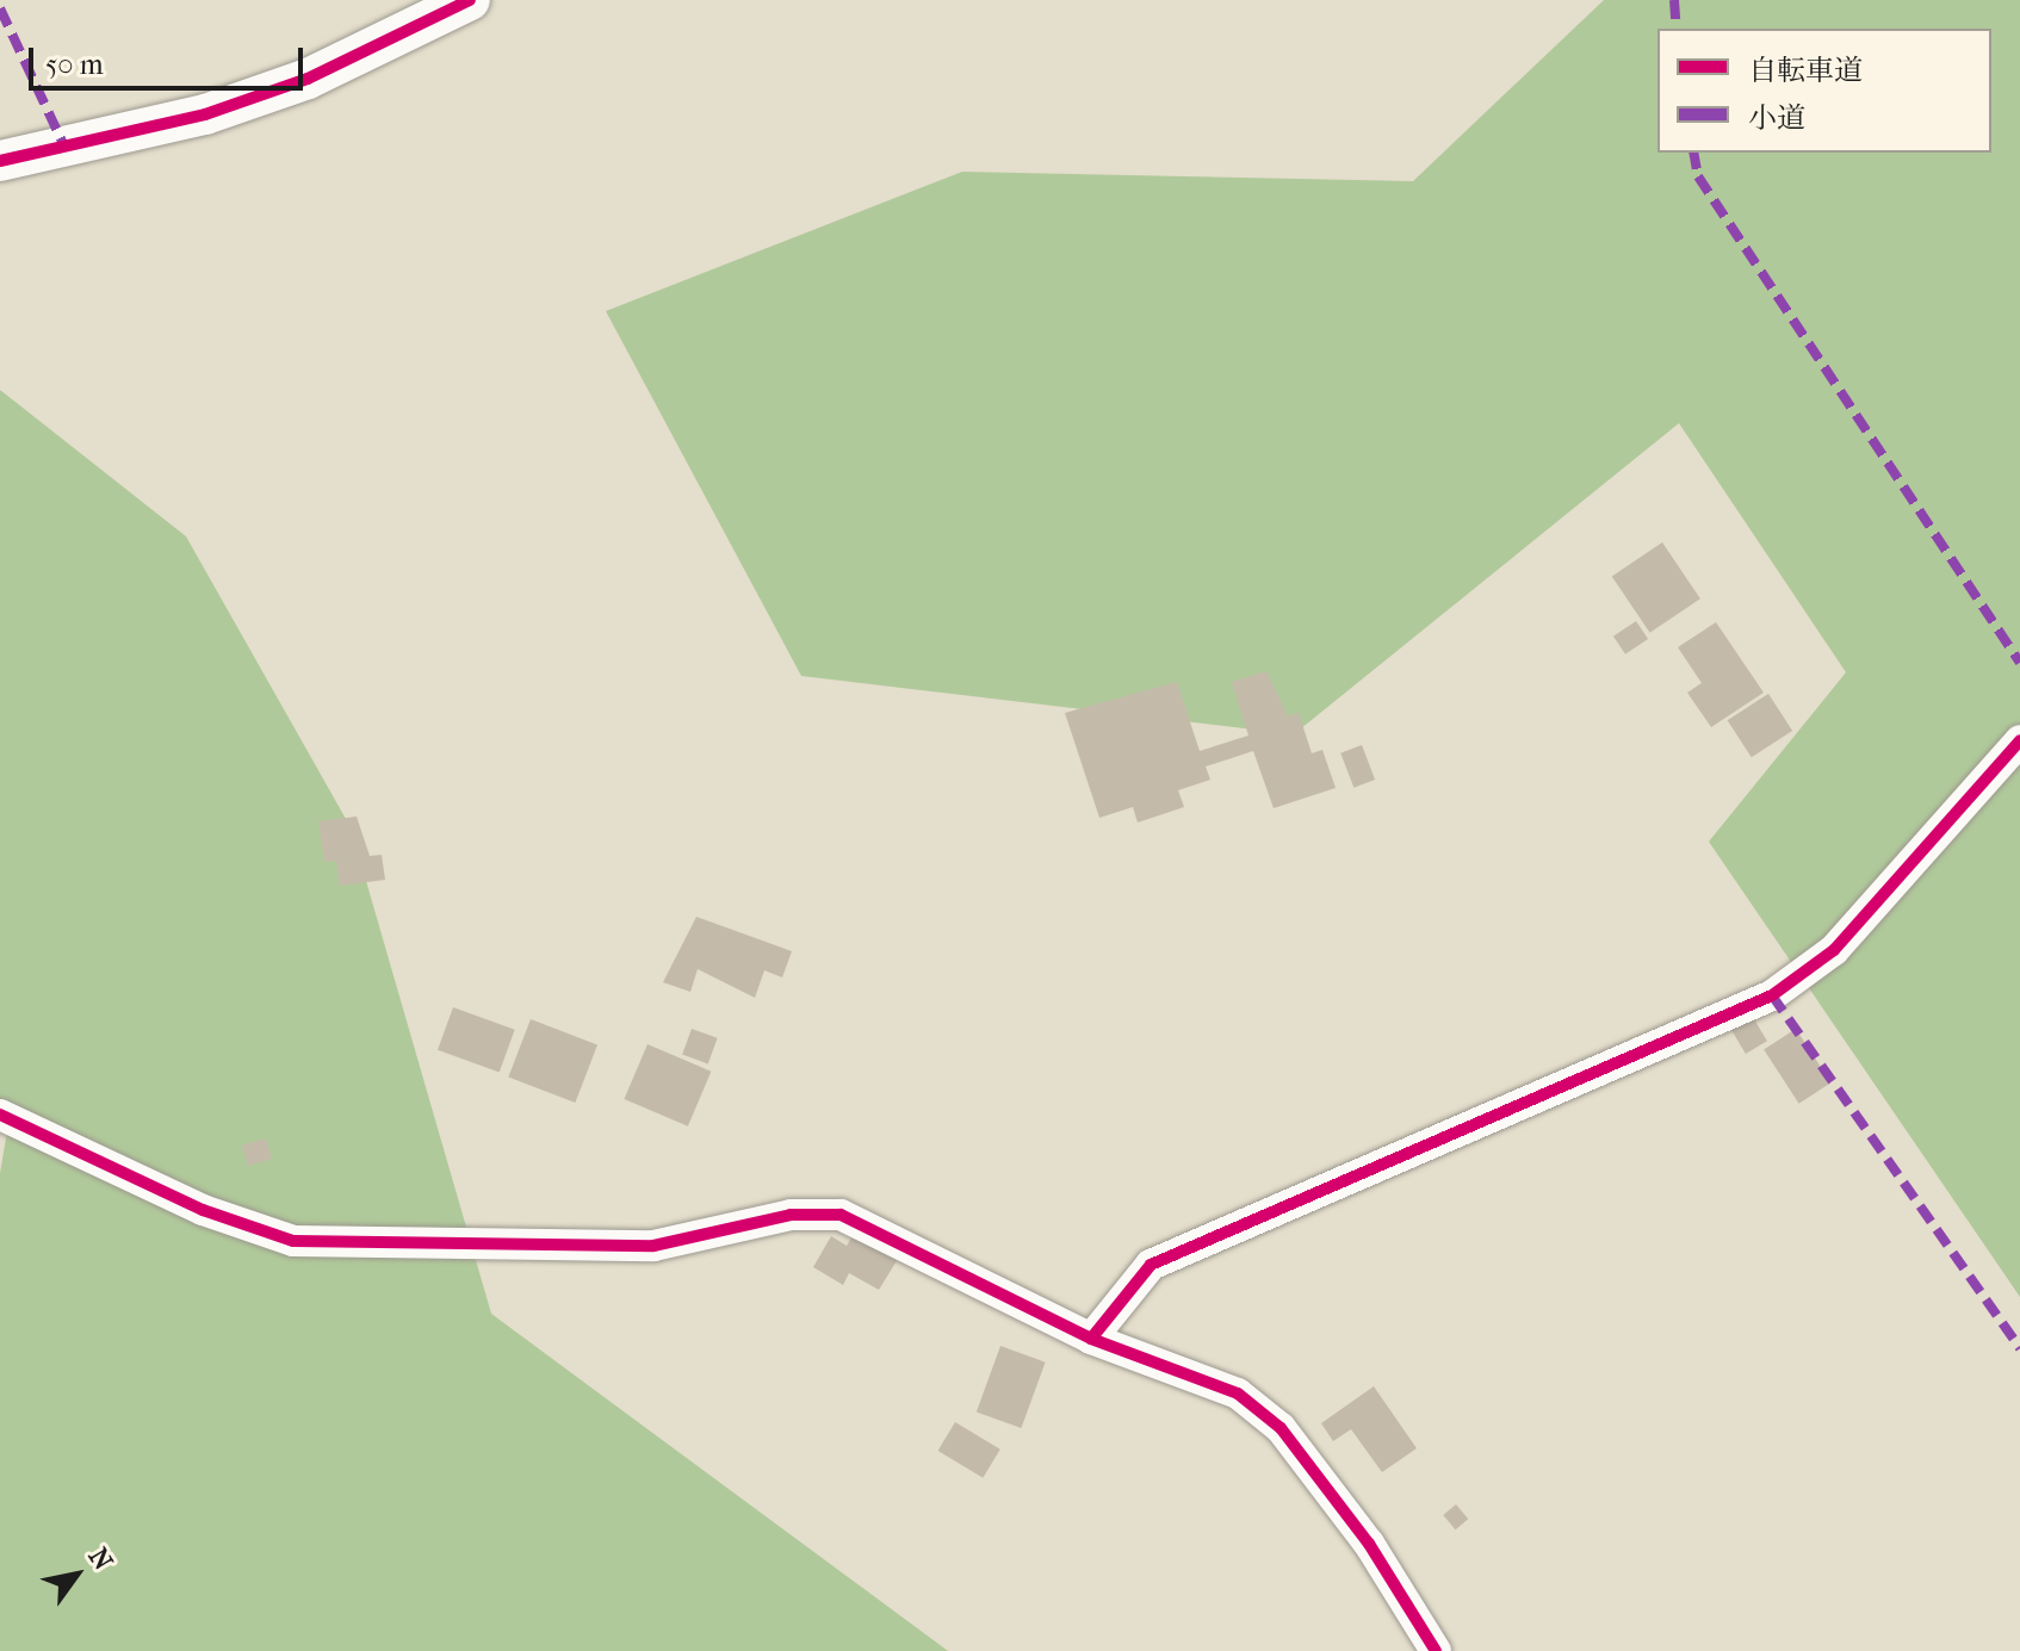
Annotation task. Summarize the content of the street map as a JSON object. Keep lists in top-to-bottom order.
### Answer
{
  "legend": ["自転車道", "小道"],
  "scale_bar": "50 m",
  "north": "top right"
}
